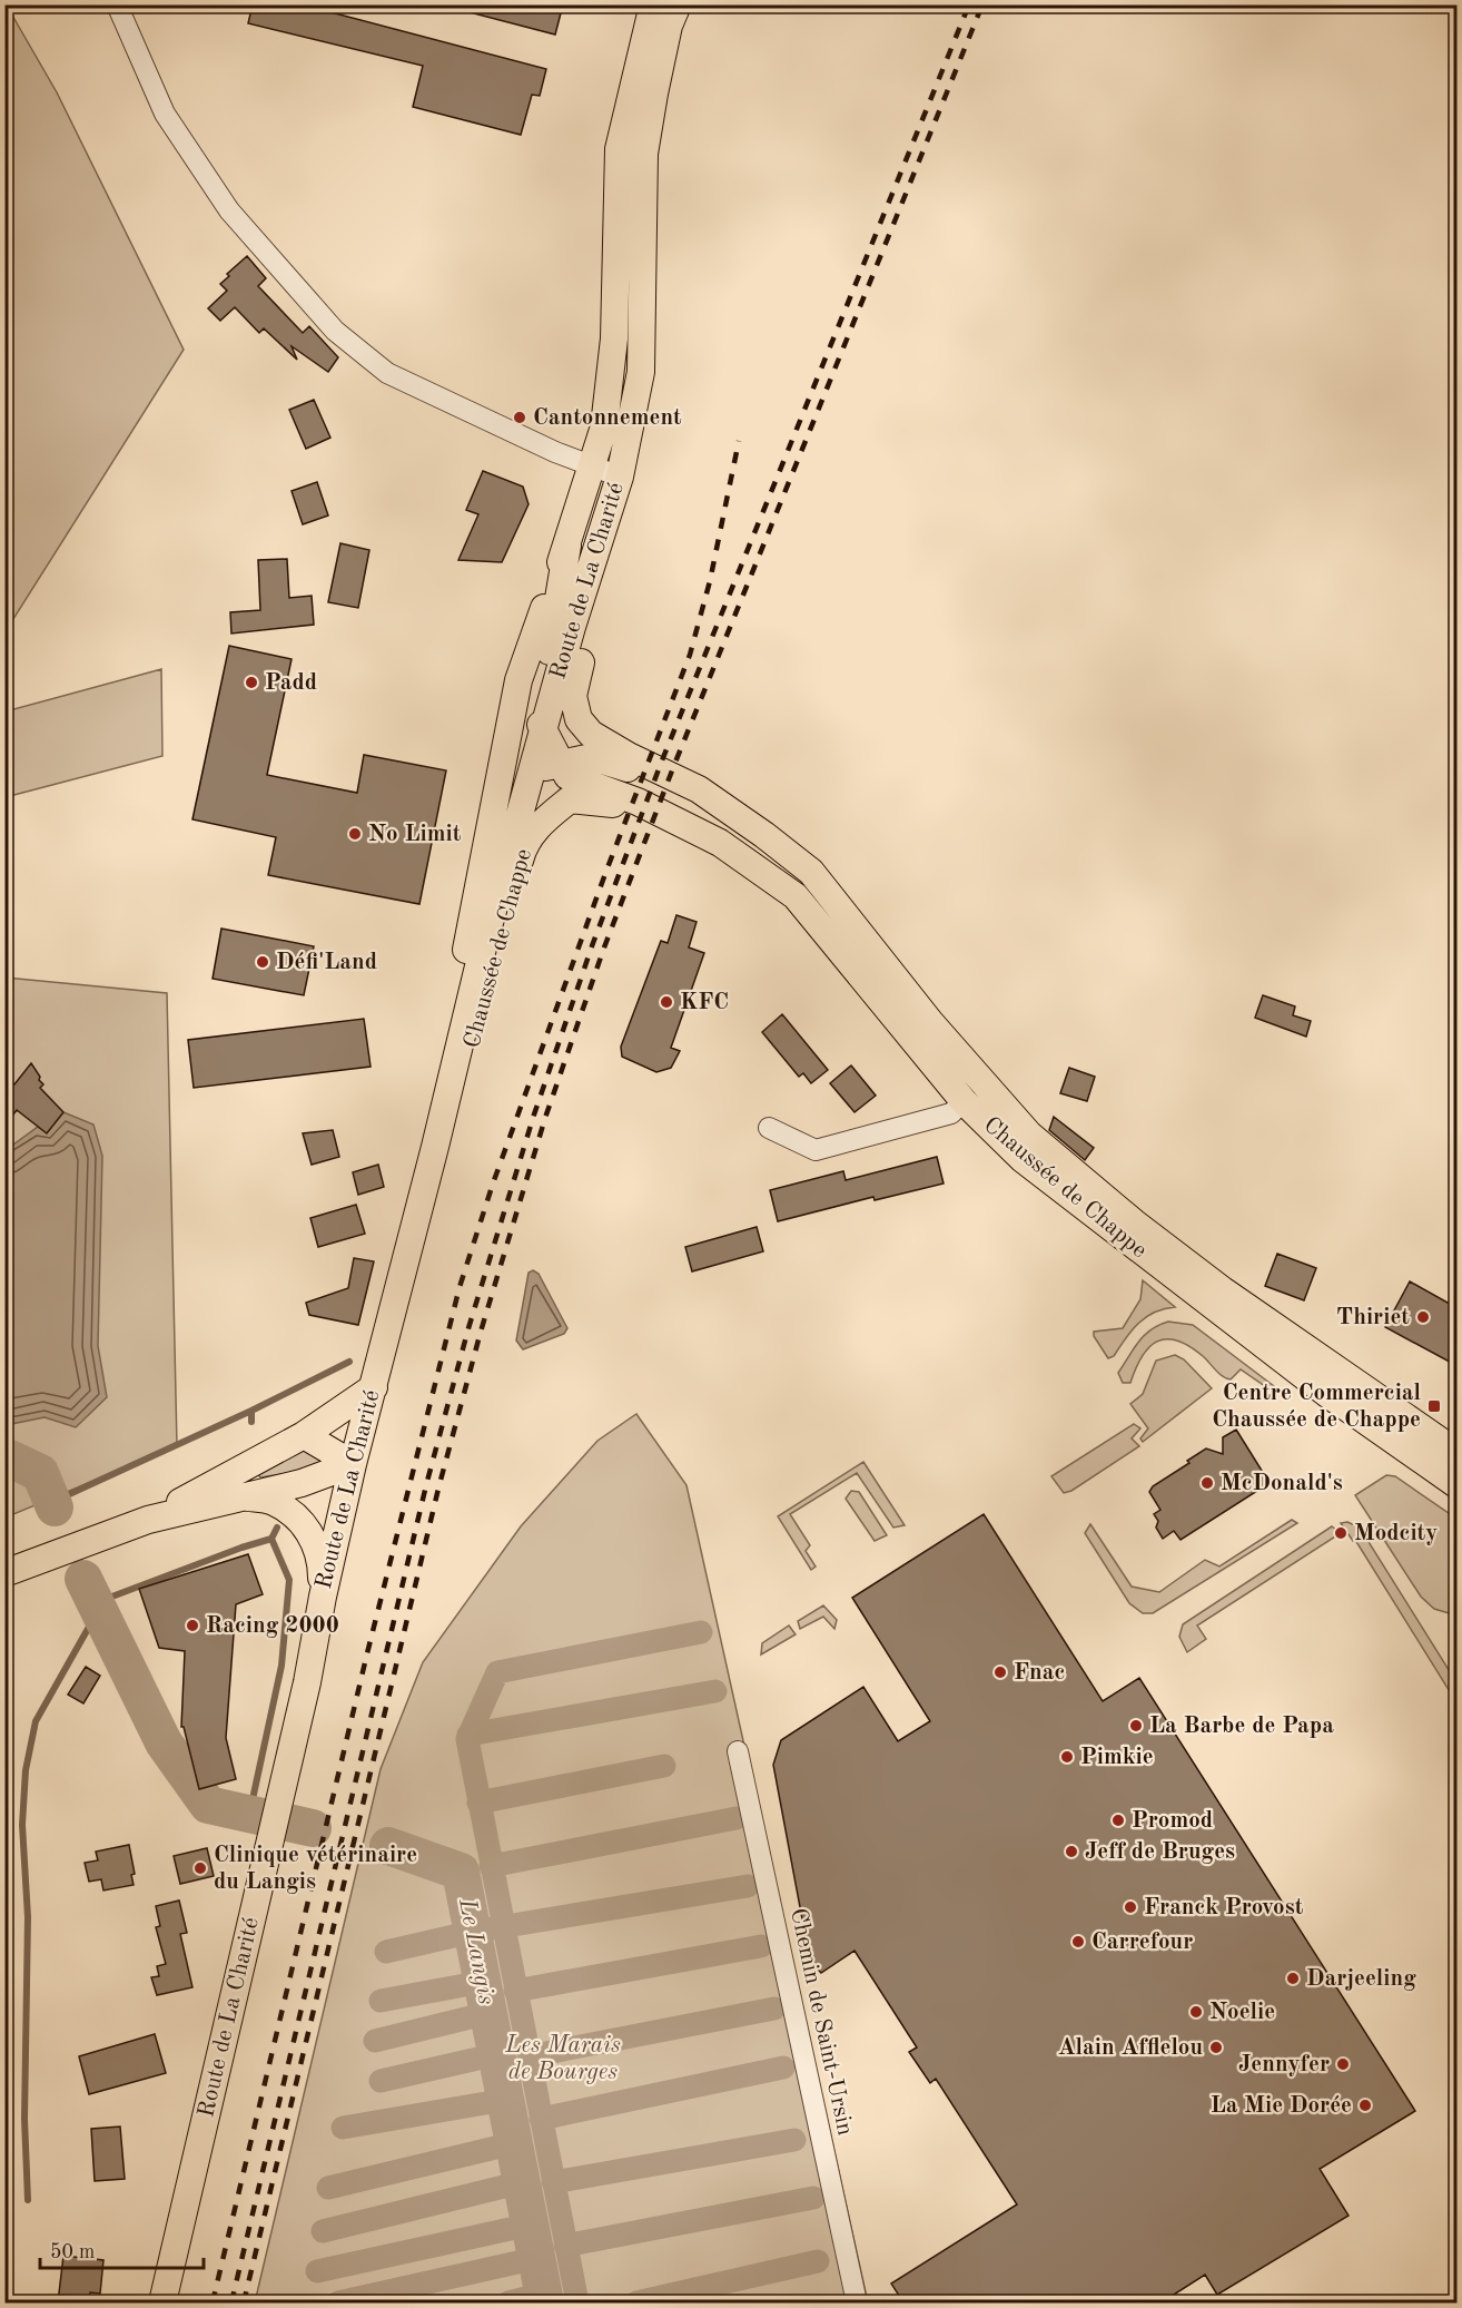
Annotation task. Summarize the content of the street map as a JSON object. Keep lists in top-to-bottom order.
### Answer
{
  "streets": {
    "main road": ["Route de La Charité", "Chaussée de Chappe"],
    "street": ["Chemin de Saint-Ursin"]
  },
  "crossings": [
    ["Route de La Charité", "Chaussée de Chappe"]
  ],
  "water": ["Le Langis"],
  "parks": ["Les Marais de Bourges"],
  "places": {
    "other": [
      "Cantonnement",
      "Padd",
      "No Limit",
      "Défi'Land",
      "KFC",
      "Thiriet",
      "McDonald's",
      "Modcity",
      "Racing 2000",
      "Fnac",
      "La Barbe de Papa",
      "Pimkie",
      "Promod",
      "Jeff de Bruges",
      "Clinique vétérinaire du Langis",
      "Franck Provost",
      "Carrefour",
      "Darjeeling",
      "Noelie",
      "Alain Afflelou",
      "Jennyfer",
      "La Mie Dorée"
    ],
    "transit": ["Centre Commercial Chaussée de Chappe"]
  },
  "scale_bar": "50 m"
}
